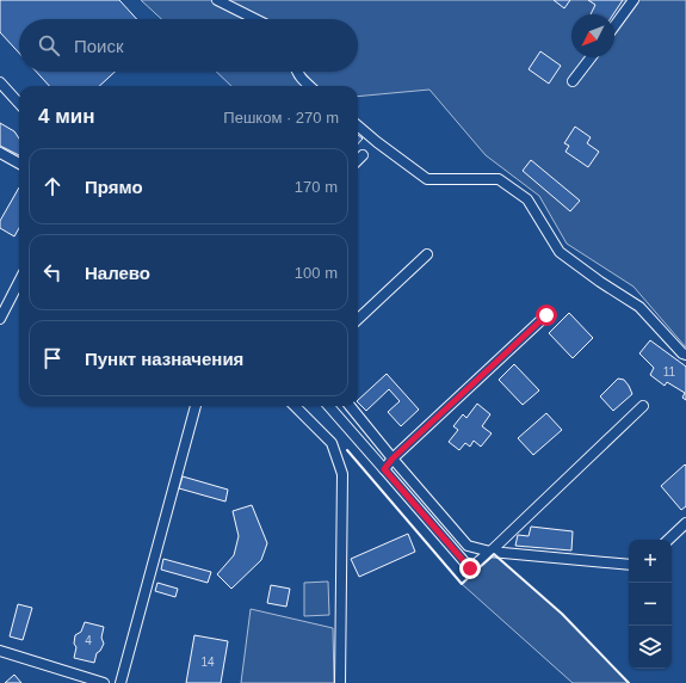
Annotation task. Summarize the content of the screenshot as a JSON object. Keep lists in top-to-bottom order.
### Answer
{
  "house_numbers": ["11", "4", "14"],
  "north": "bottom left",
  "page": {
    "search": "Поиск",
    "heading": ["4 мин", "Пешком · 270 m"],
    "list": [
      ["Прямо", "170 m"],
      ["Налево", "100 m"],
      "Пункт назначения"
    ],
    "map_buttons": ["+", "−"]
  }
}
